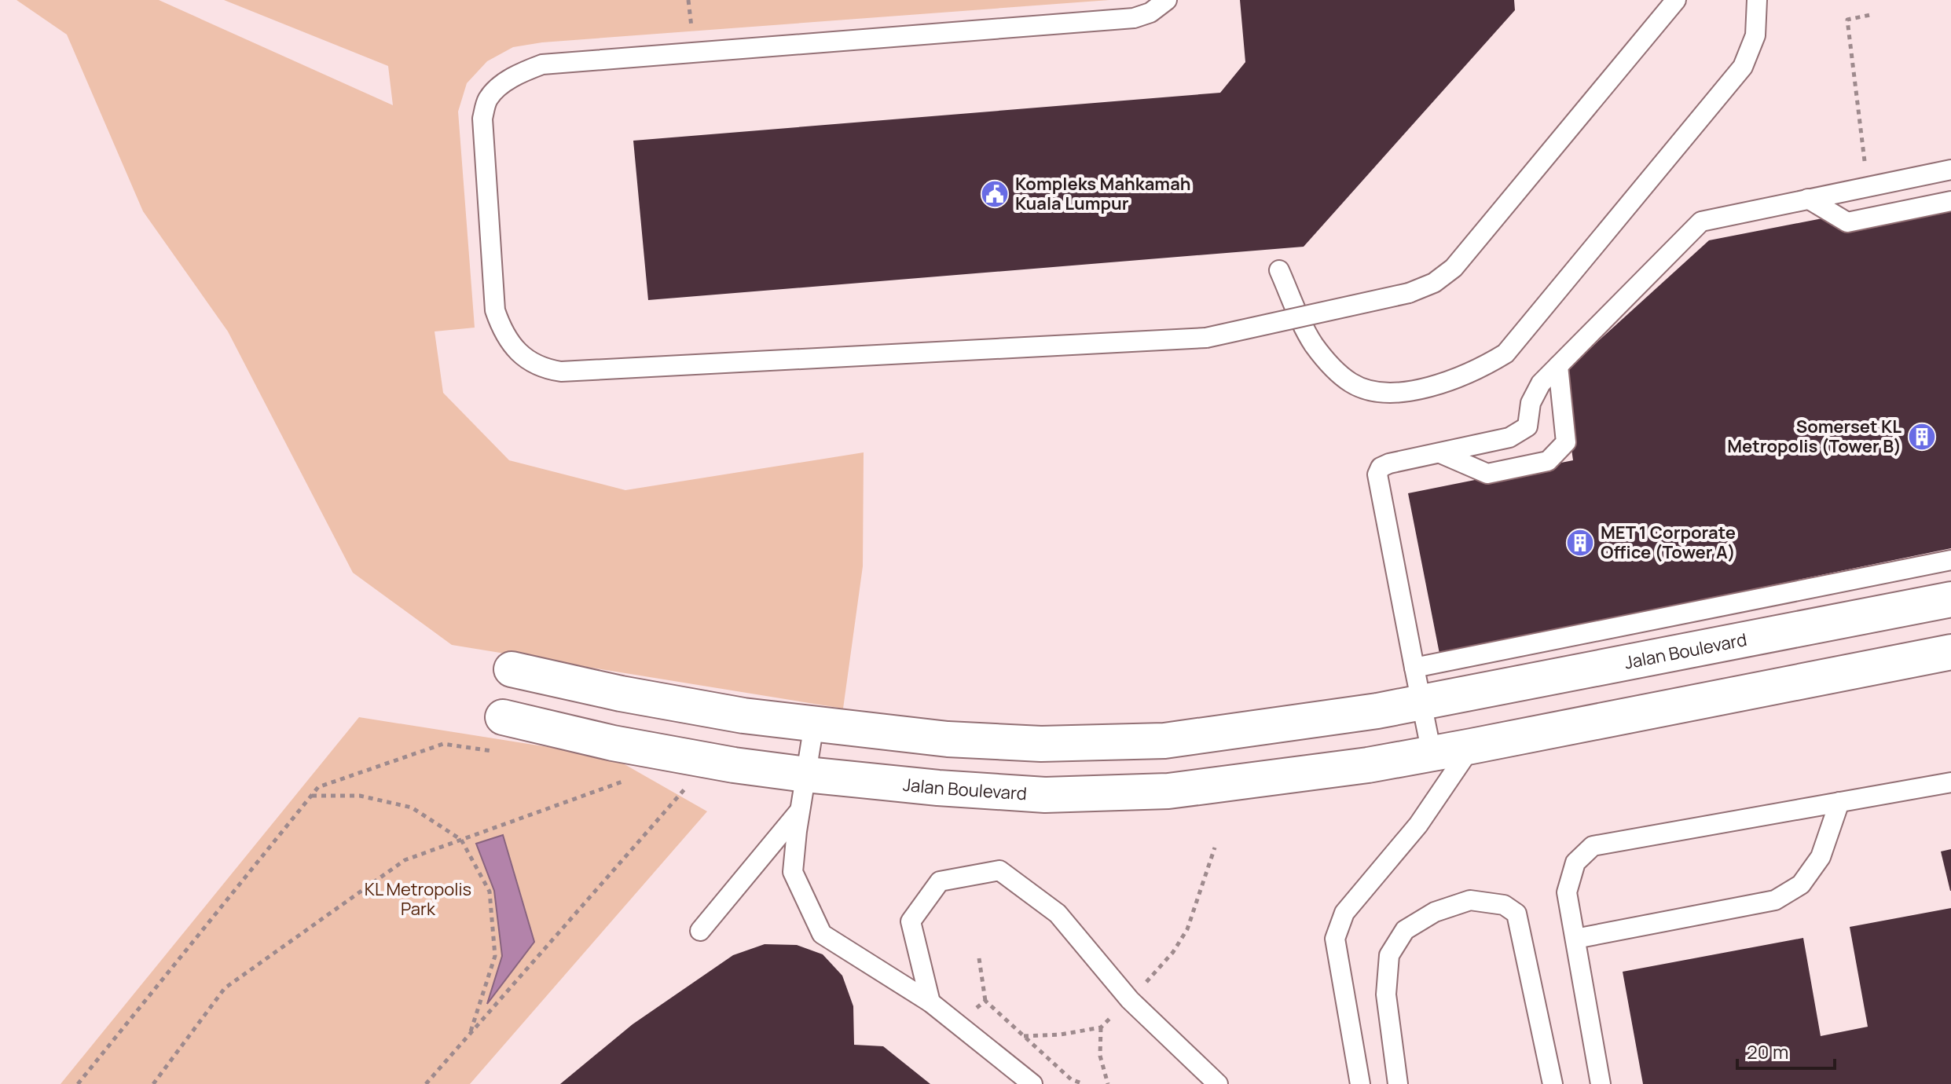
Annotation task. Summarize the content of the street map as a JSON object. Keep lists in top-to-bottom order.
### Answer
{
  "streets": {
    "street": ["Jalan Boulevard"]
  },
  "parks": ["KL Metropolis Park"],
  "places": {
    "public building": ["Kompleks Mahkamah Kuala Lumpur"],
    "building": ["Somerset KL Metropolis (Tower B)", "MET 1 Corporate Office (Tower A)"]
  },
  "scale_bar": "20 m"
}
